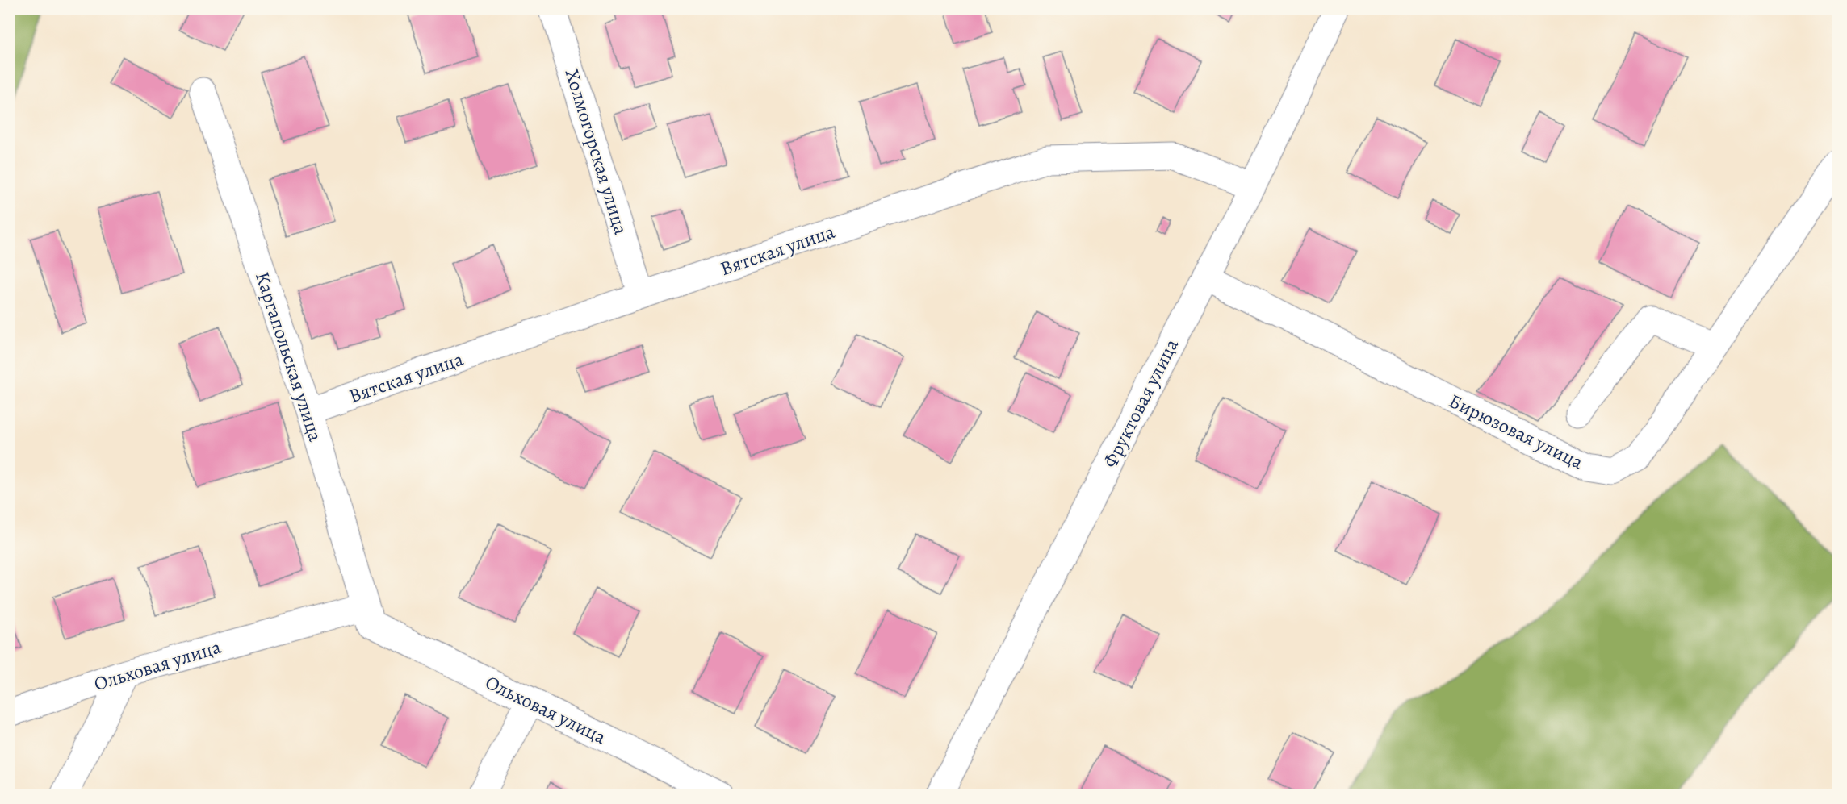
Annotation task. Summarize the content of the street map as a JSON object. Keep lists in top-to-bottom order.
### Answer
{
  "streets": {
    "street": [
      "Холмогорская улица",
      "Вятская улица",
      "Каргапольская улица",
      "Фруктовая улица",
      "Бирюзовая улица",
      "Ольховая улица"
    ]
  },
  "crossings": [
    ["Холмогорская улица", "Вятская улица"],
    ["Вятская улица", "Каргапольская улица"],
    ["Вятская улица", "Фруктовая улица"],
    ["Каргапольская улица", "Ольховая улица"],
    ["Фруктовая улица", "Бирюзовая улица"]
  ]
}
